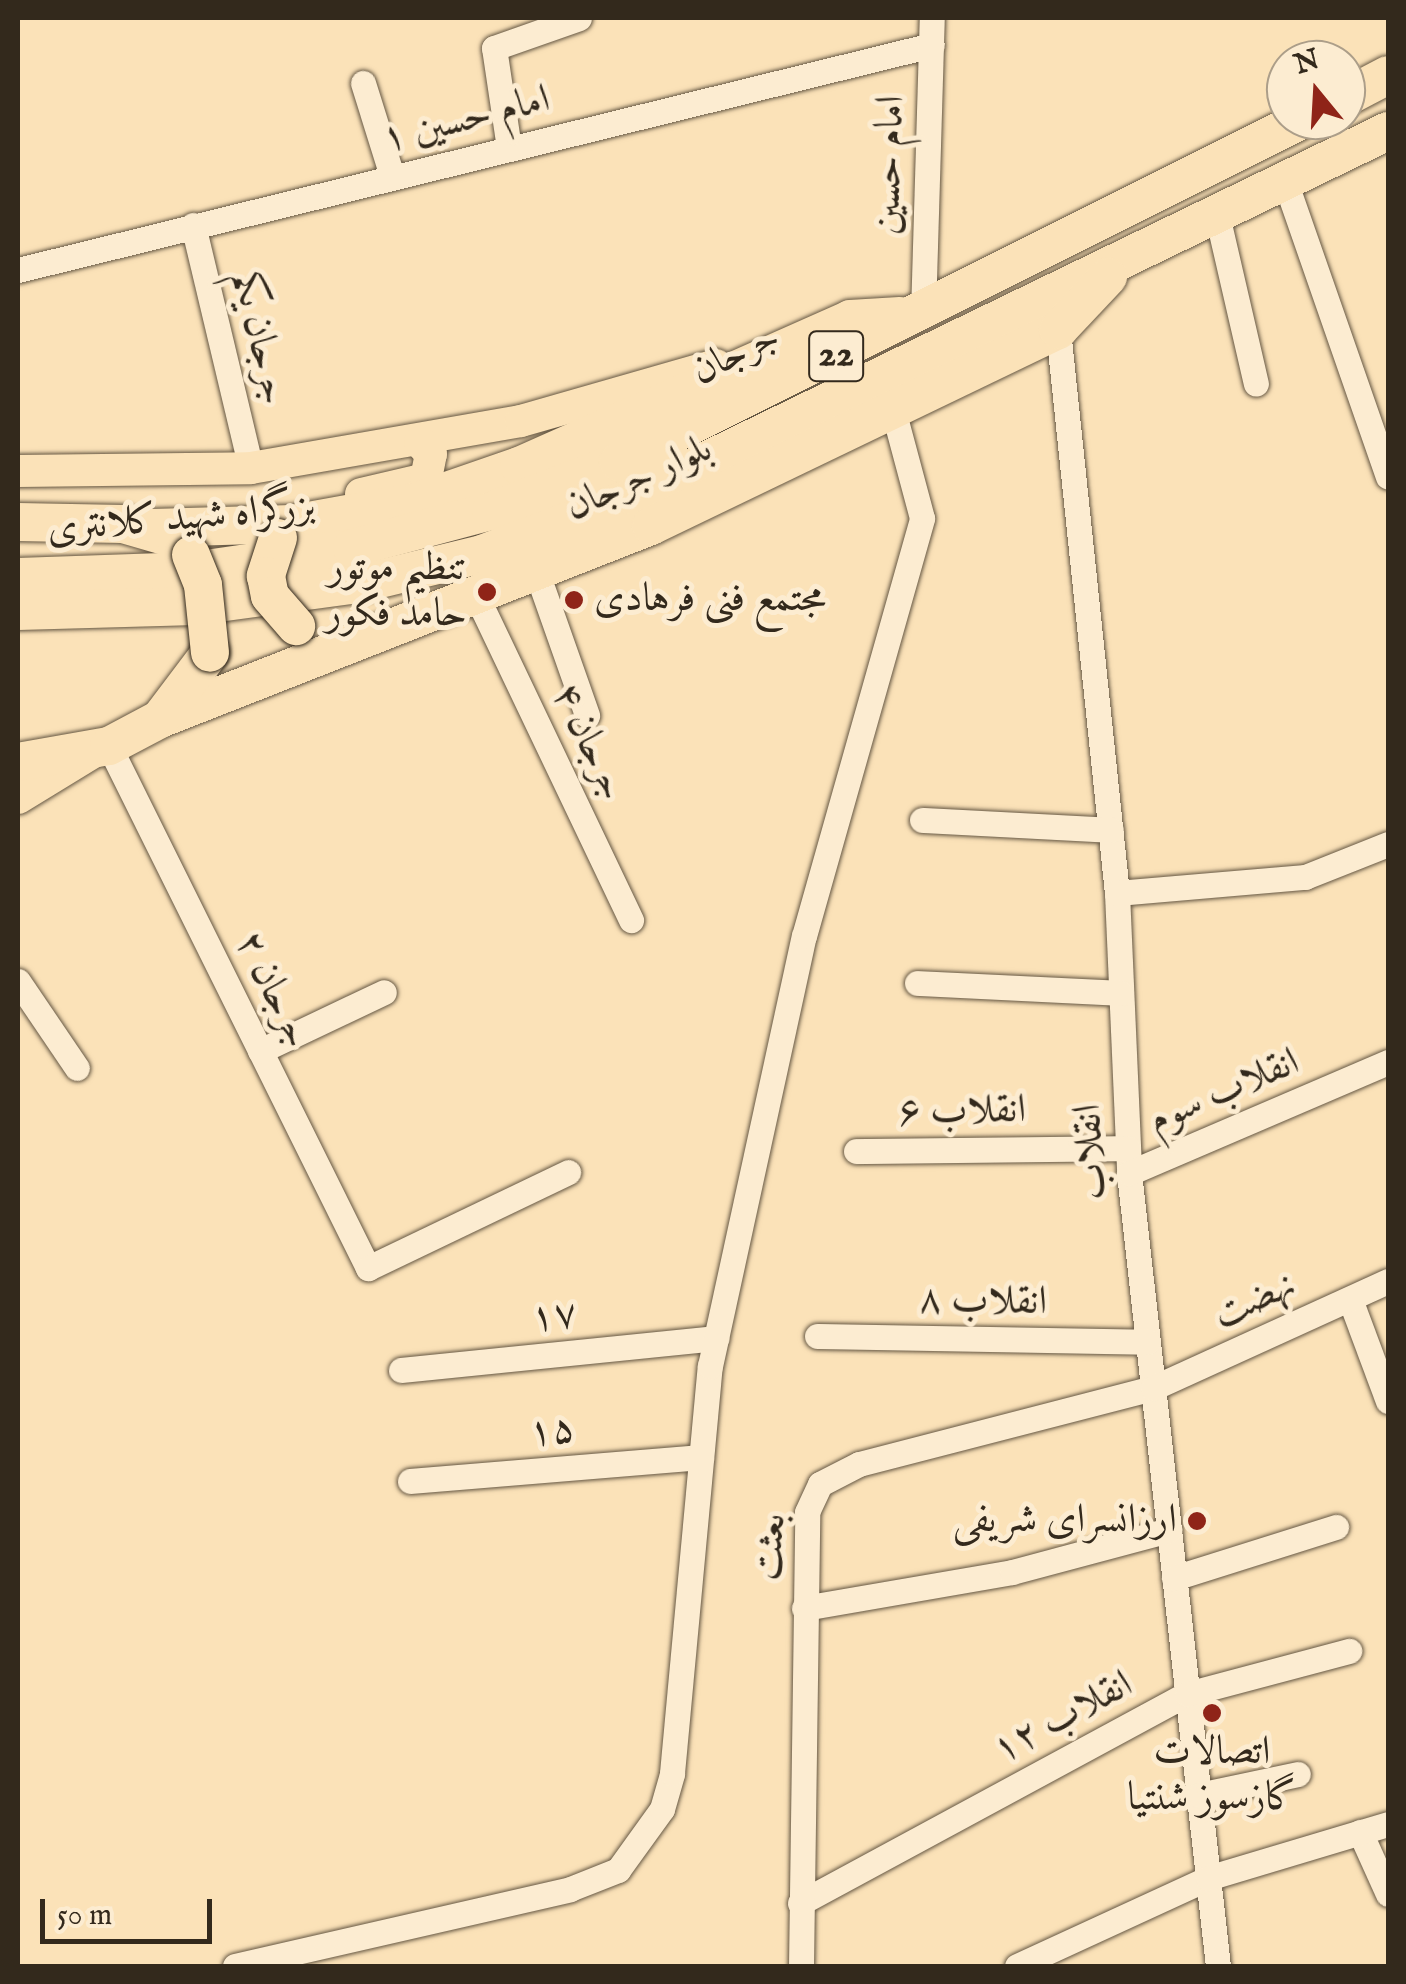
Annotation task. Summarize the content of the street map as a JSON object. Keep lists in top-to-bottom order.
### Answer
{
  "streets": {
    "highway": [
      "جرجان",
      "22",
      "بلوار جرجان",
      "بزرگراه شهید کلانتری"
    ],
    "street": [
      "امام حسین ۱",
      "امام حسین",
      "جرجان یکم",
      "۴ جرجان",
      "جرجان ۲",
      "انقلاب سوم",
      "۶ انقلاب",
      "انقلاب",
      "نهضت",
      "۸ انقلاب",
      "۱۷",
      "۱۵",
      "بعثت",
      "۱۲ انقلاب"
    ]
  },
  "crossings": [
    ["امام حسین ۱", "امام حسین"],
    ["امام حسین ۱", "جرجان یکم"],
    ["امام حسین", "جرجان"],
    ["امام حسین", "بلوار جرجان"],
    ["جرجان", "بلوار جرجان"],
    ["جرجان", "بزرگراه شهید کلانتری"],
    ["بلوار جرجان", "۴ جرجان"],
    ["بلوار جرجان", "جرجان ۲"],
    ["بلوار جرجان", "انقلاب"],
    ["انقلاب سوم", "۶ انقلاب"],
    ["انقلاب سوم", "انقلاب"],
    ["۶ انقلاب", "انقلاب"],
    ["انقلاب", "نهضت"],
    ["انقلاب", "۸ انقلاب"],
    ["انقلاب", "بعثت"],
    ["انقلاب", "۱۲ انقلاب"],
    ["نهضت", "بعثت"],
    ["بعثت", "۱۲ انقلاب"]
  ],
  "places": [
    "تنظیم موتور حامد فکور",
    "مجتمع فنی فرهادی",
    "ارزانسرای شریفی",
    "اتصالات گازسوز شنتیا"
  ],
  "scale_bar": "50 m",
  "north": "top"
}
